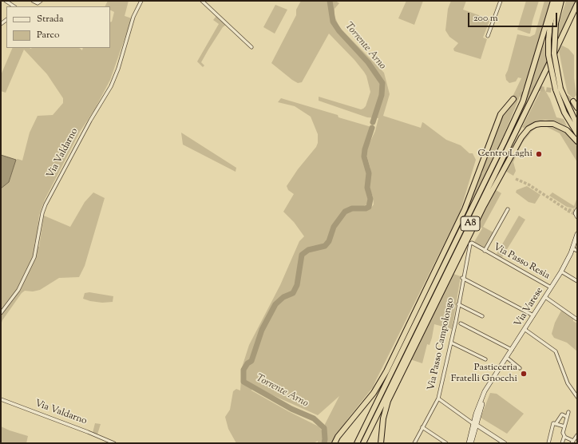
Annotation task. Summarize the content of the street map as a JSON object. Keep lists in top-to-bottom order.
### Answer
{
  "streets": {
    "highway": ["A8"],
    "main road": ["Via Varese"],
    "street": ["Via Valdarno", "Via Passo Resia", "Via Passo Campolongo"]
  },
  "crossings": [
    ["Via Passo Resia", "Via Varese"],
    ["Via Passo Resia", "Via Passo Campolongo"]
  ],
  "water": ["Torrente Arno"],
  "places": ["Centro Laghi", "Pasticceria Fratelli Gnocchi"],
  "legend": ["Strada", "Parco"],
  "scale_bar": "200 m"
}
